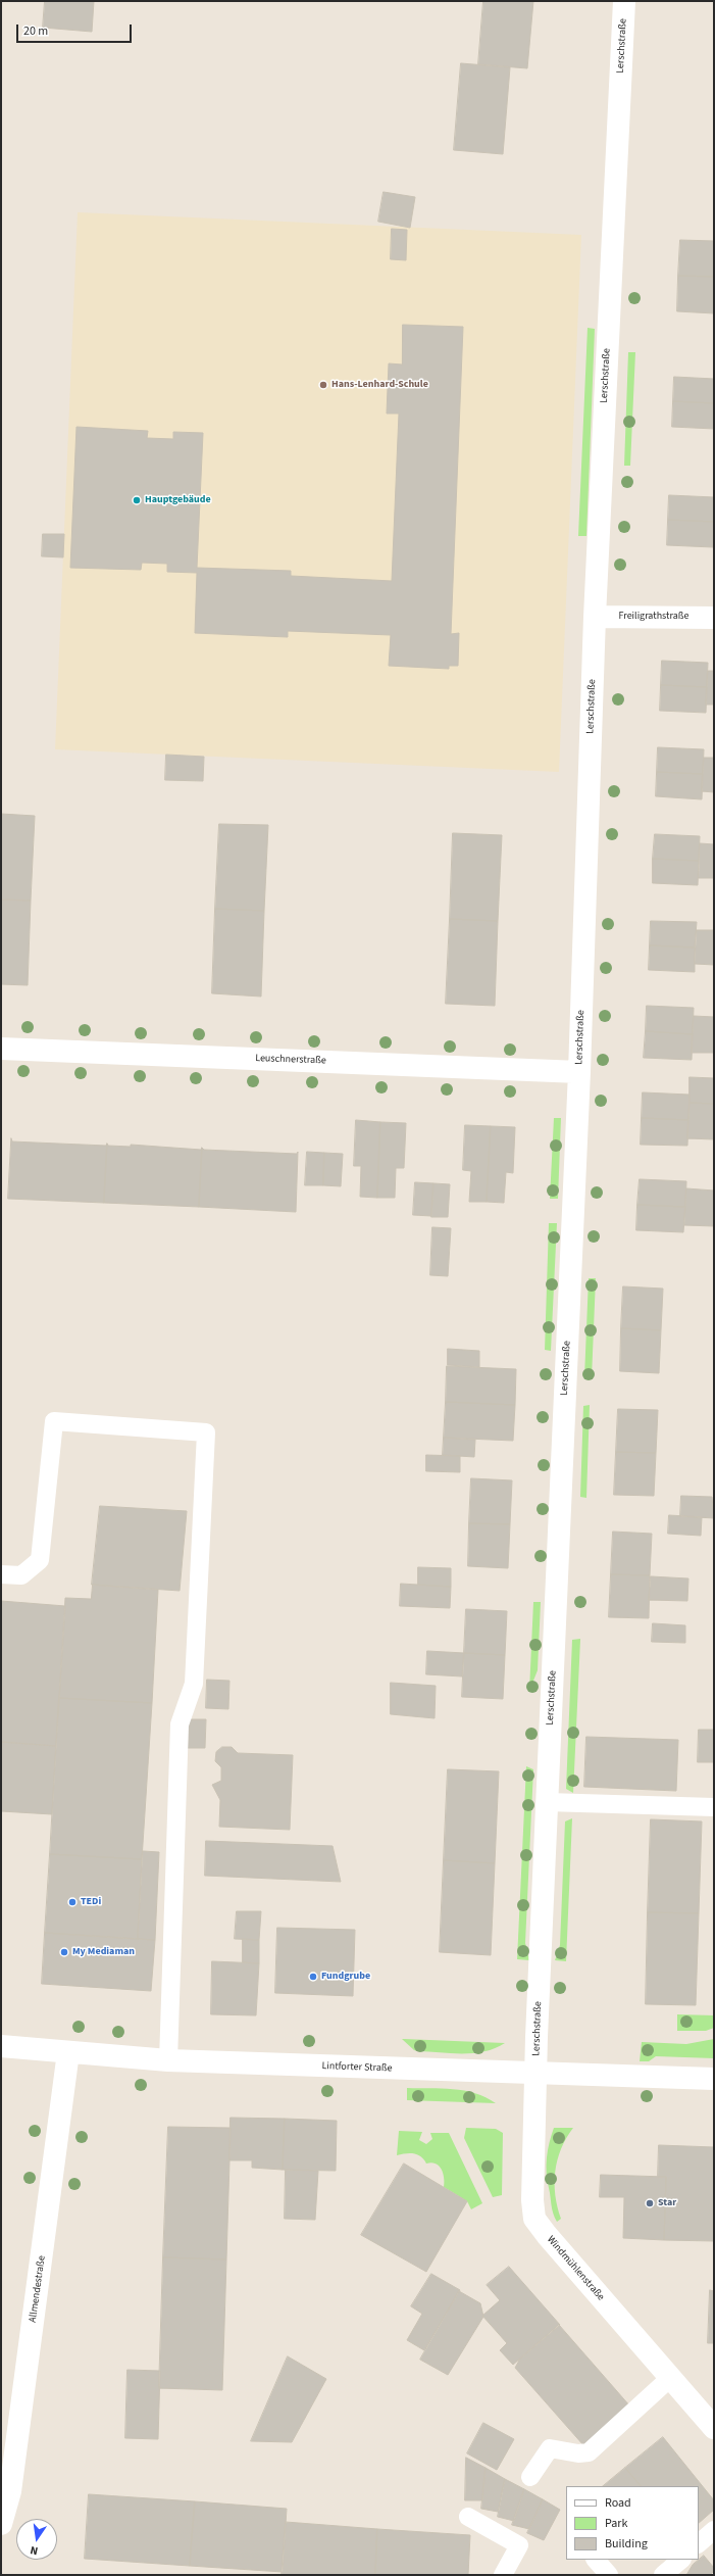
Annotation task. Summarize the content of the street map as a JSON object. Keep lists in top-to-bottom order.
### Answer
{
  "streets": {
    "street": [
      "Lerschstraße",
      "Freiligrathstraße",
      "Leuschnerstraße",
      "Lintforter Straße",
      "Windmühlenstraße",
      "Allmendestraße"
    ]
  },
  "crossings": [
    ["Lerschstraße", "Freiligrathstraße"],
    ["Lerschstraße", "Leuschnerstraße"],
    ["Lerschstraße", "Lintforter Straße"],
    ["Lerschstraße", "Windmühlenstraße"],
    ["Lintforter Straße", "Windmühlenstraße"],
    ["Lintforter Straße", "Allmendestraße"]
  ],
  "places": [
    "Hans-Lenhard-Schule",
    "Hauptgebäude",
    "TEDi",
    "My Mediaman",
    "Fundgrube",
    "Star"
  ],
  "legend": ["Road", "Park", "Building"],
  "scale_bar": "20 m",
  "north": "bottom"
}
